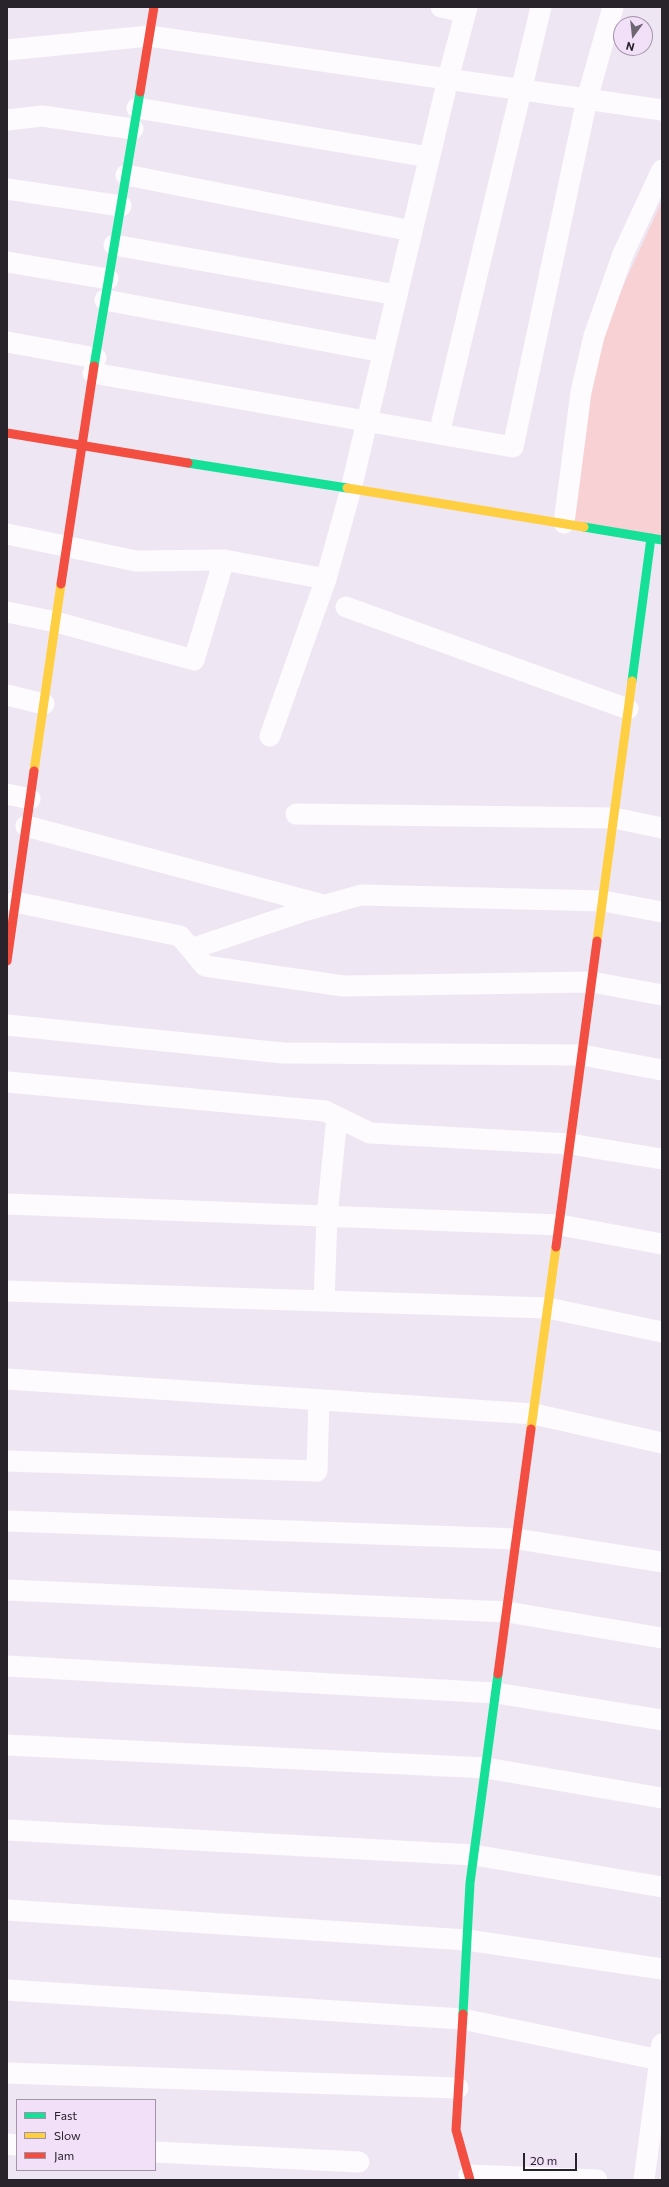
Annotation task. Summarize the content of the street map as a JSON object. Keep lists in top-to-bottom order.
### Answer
{
  "legend": ["Fast", "Slow", "Jam"],
  "scale_bar": "20 m",
  "north": "bottom"
}
